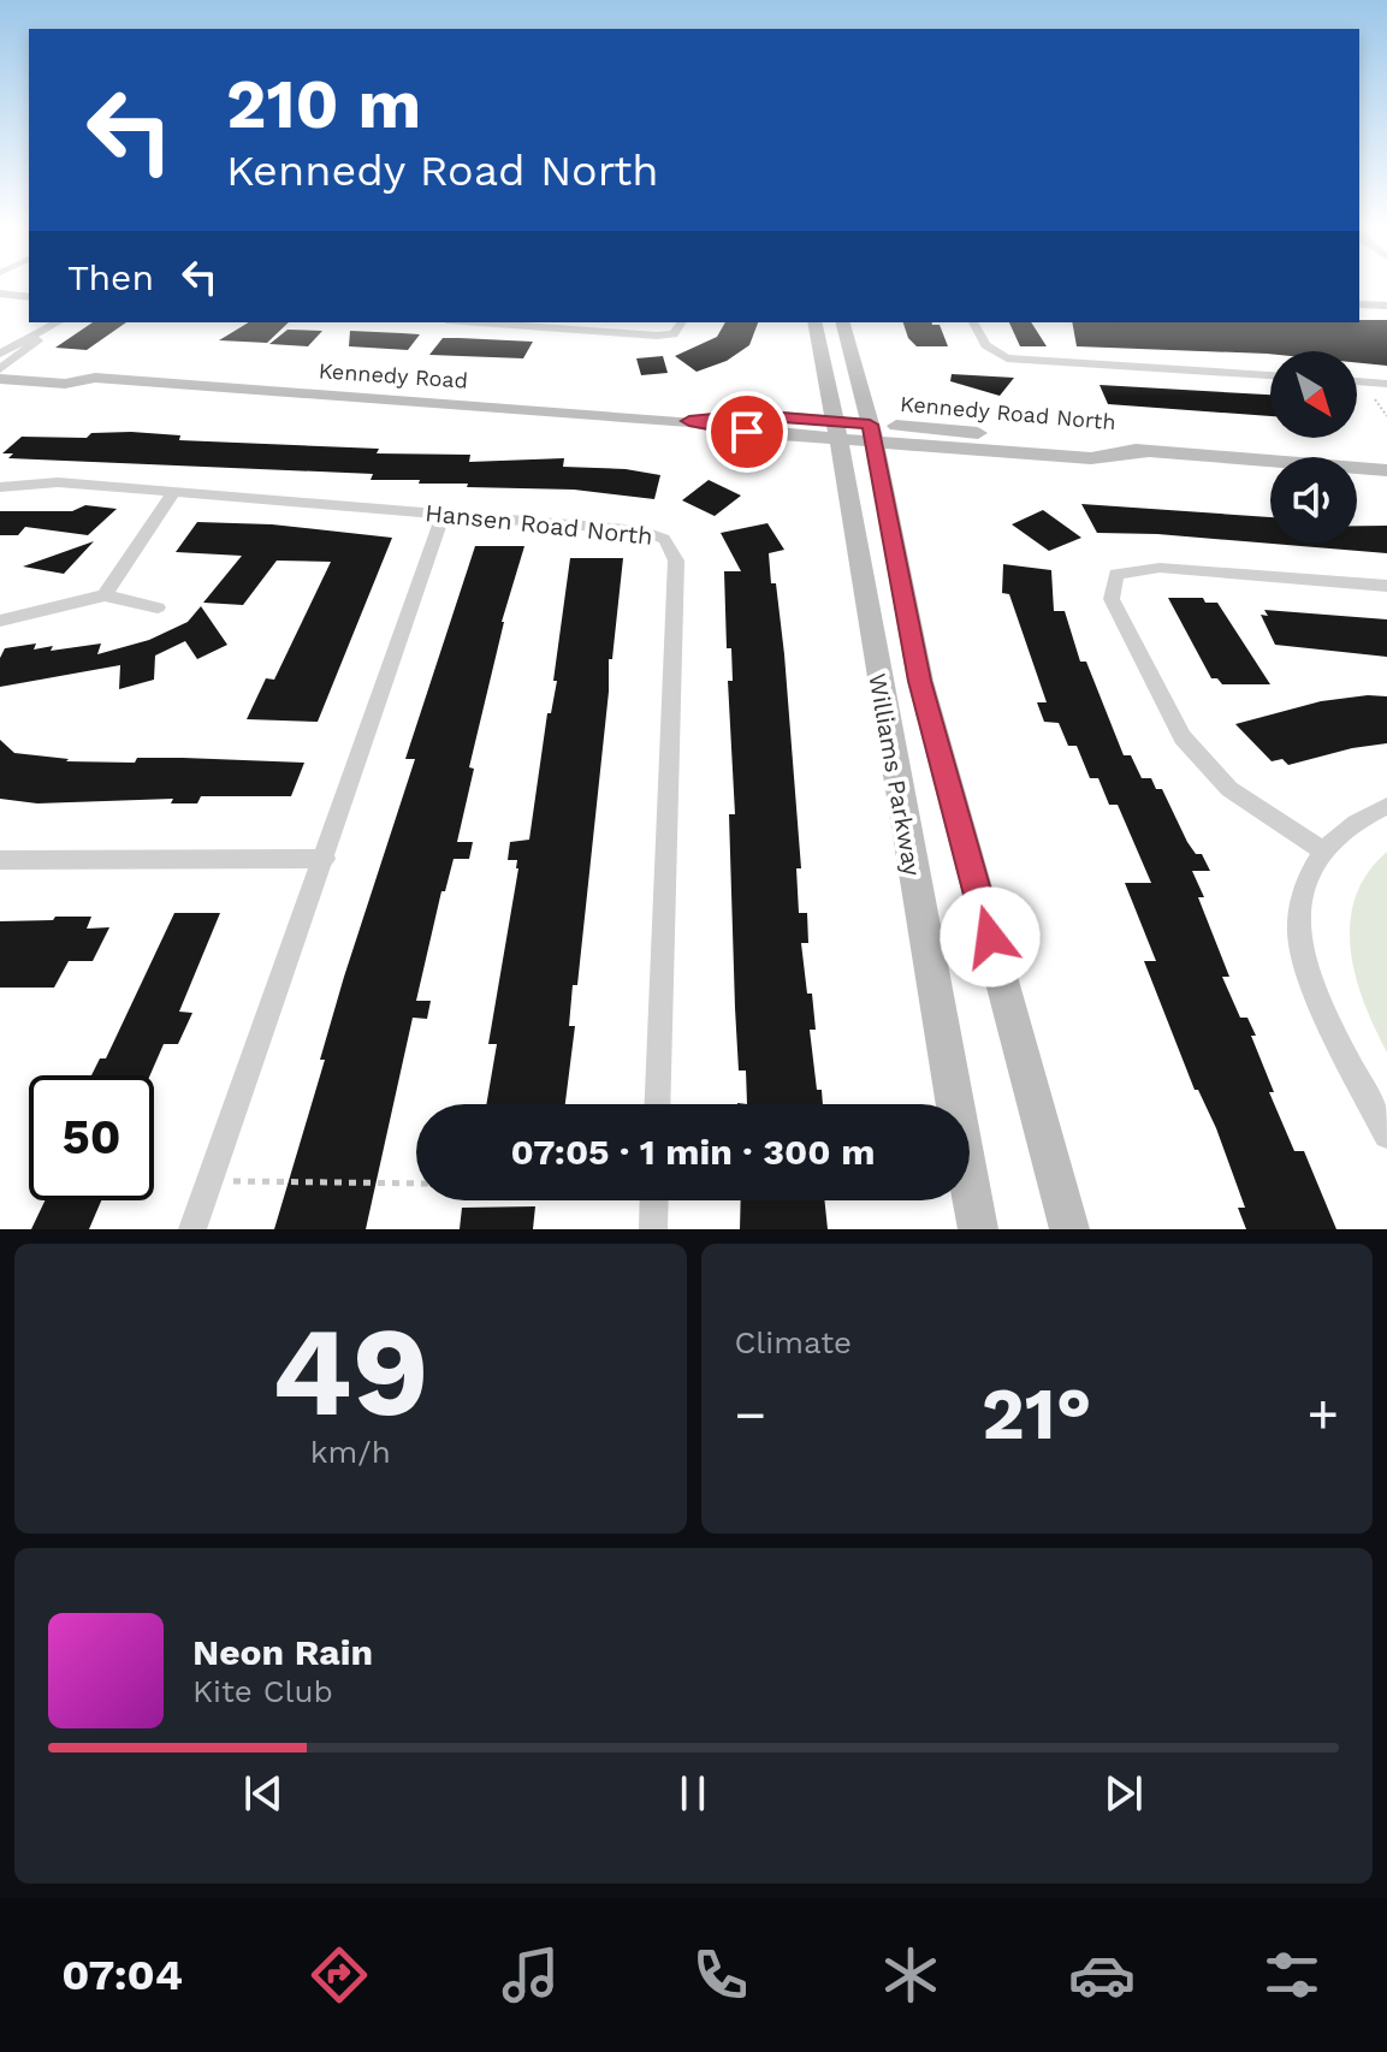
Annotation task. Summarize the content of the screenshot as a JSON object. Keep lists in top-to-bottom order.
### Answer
{
  "streets": {
    "main road": ["Kennedy Road", "Kennedy Road North", "Williams Parkway"],
    "street": ["Hansen Road North"]
  },
  "crossings": [
    ["Kennedy Road", "Kennedy Road North"],
    ["Kennedy Road North", "Williams Parkway"]
  ],
  "north": "bottom right",
  "page": {
    "turn": ["210 m", "Kennedy Road North"],
    "then": "Then",
    "limit": "50",
    "trip": "07:05 · 1 min · 300 m",
    "tile": [
      ["49", "km/h"],
      "Climate"
    ],
    "heat": ["−", "21°", "+"],
    "song": ["Neon Rain", "Kite Club"],
    "tabs": "07:04"
  }
}
